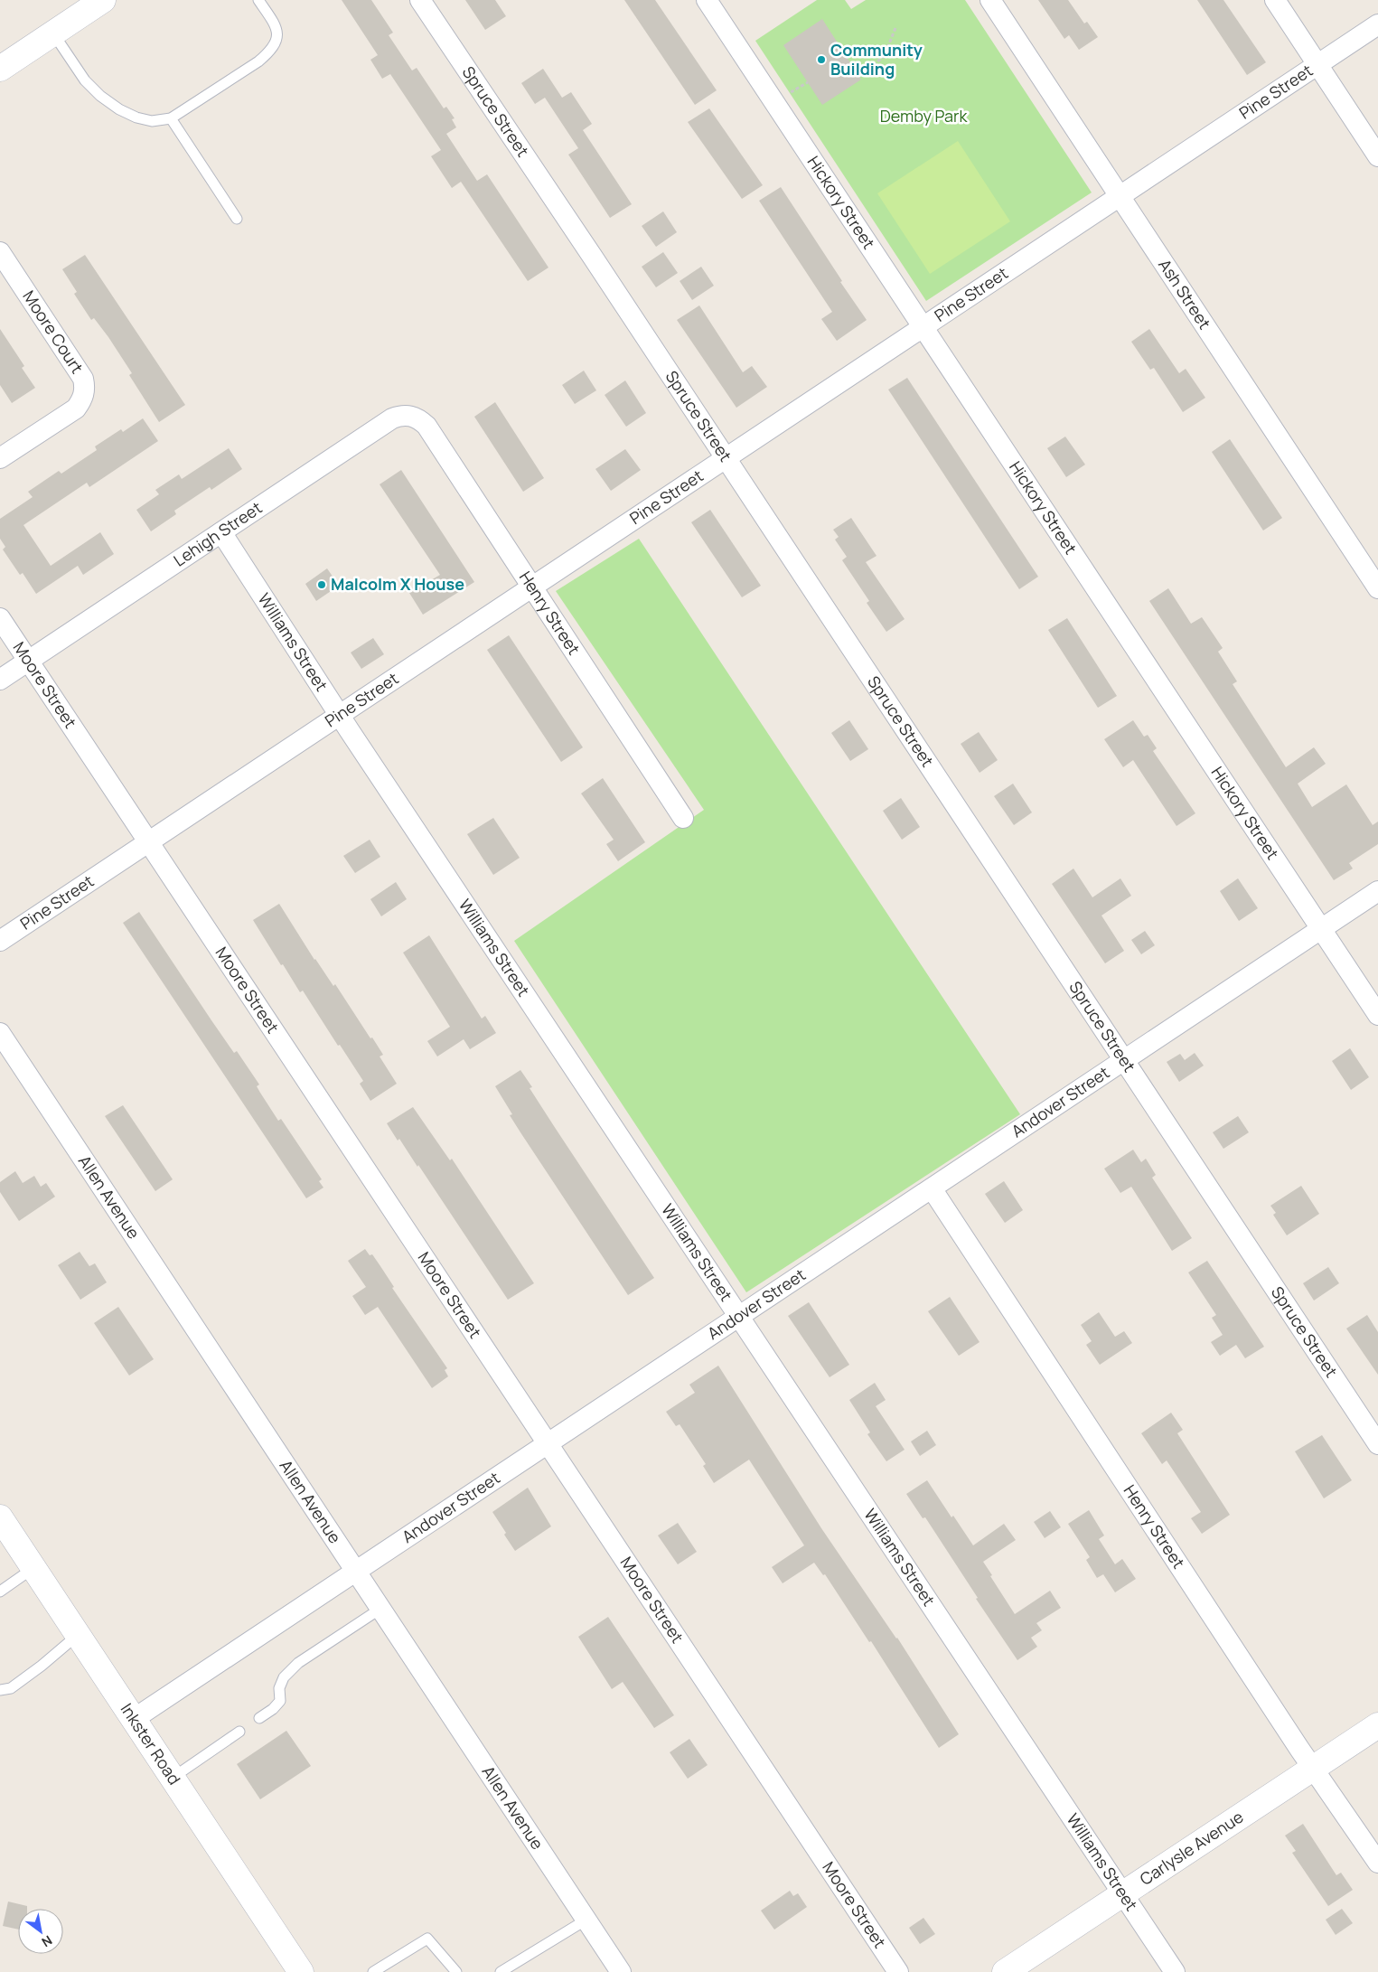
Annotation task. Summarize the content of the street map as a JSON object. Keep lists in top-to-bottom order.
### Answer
{
  "streets": {
    "street": [
      "Pine Street",
      "Spruce Street",
      "Hickory Street",
      "Ash Street",
      "Moore Court",
      "Lehigh Street",
      "Henry Street",
      "Williams Street",
      "Moore Street",
      "Andover Street",
      "Allen Avenue",
      "Inkster Road",
      "Carlysle Avenue"
    ]
  },
  "crossings": [
    ["Pine Street", "Spruce Street"],
    ["Pine Street", "Hickory Street"],
    ["Pine Street", "Ash Street"],
    ["Pine Street", "Henry Street"],
    ["Pine Street", "Williams Street"],
    ["Pine Street", "Moore Street"],
    ["Spruce Street", "Andover Street"],
    ["Hickory Street", "Andover Street"],
    ["Lehigh Street", "Henry Street"],
    ["Lehigh Street", "Williams Street"],
    ["Lehigh Street", "Moore Street"],
    ["Henry Street", "Andover Street"],
    ["Henry Street", "Carlysle Avenue"],
    ["Williams Street", "Andover Street"],
    ["Williams Street", "Carlysle Avenue"],
    ["Moore Street", "Andover Street"],
    ["Andover Street", "Allen Avenue"],
    ["Andover Street", "Inkster Road"]
  ],
  "parks": ["Demby Park"],
  "places": ["Community Building", "Malcolm X House"],
  "north": "bottom right"
}
